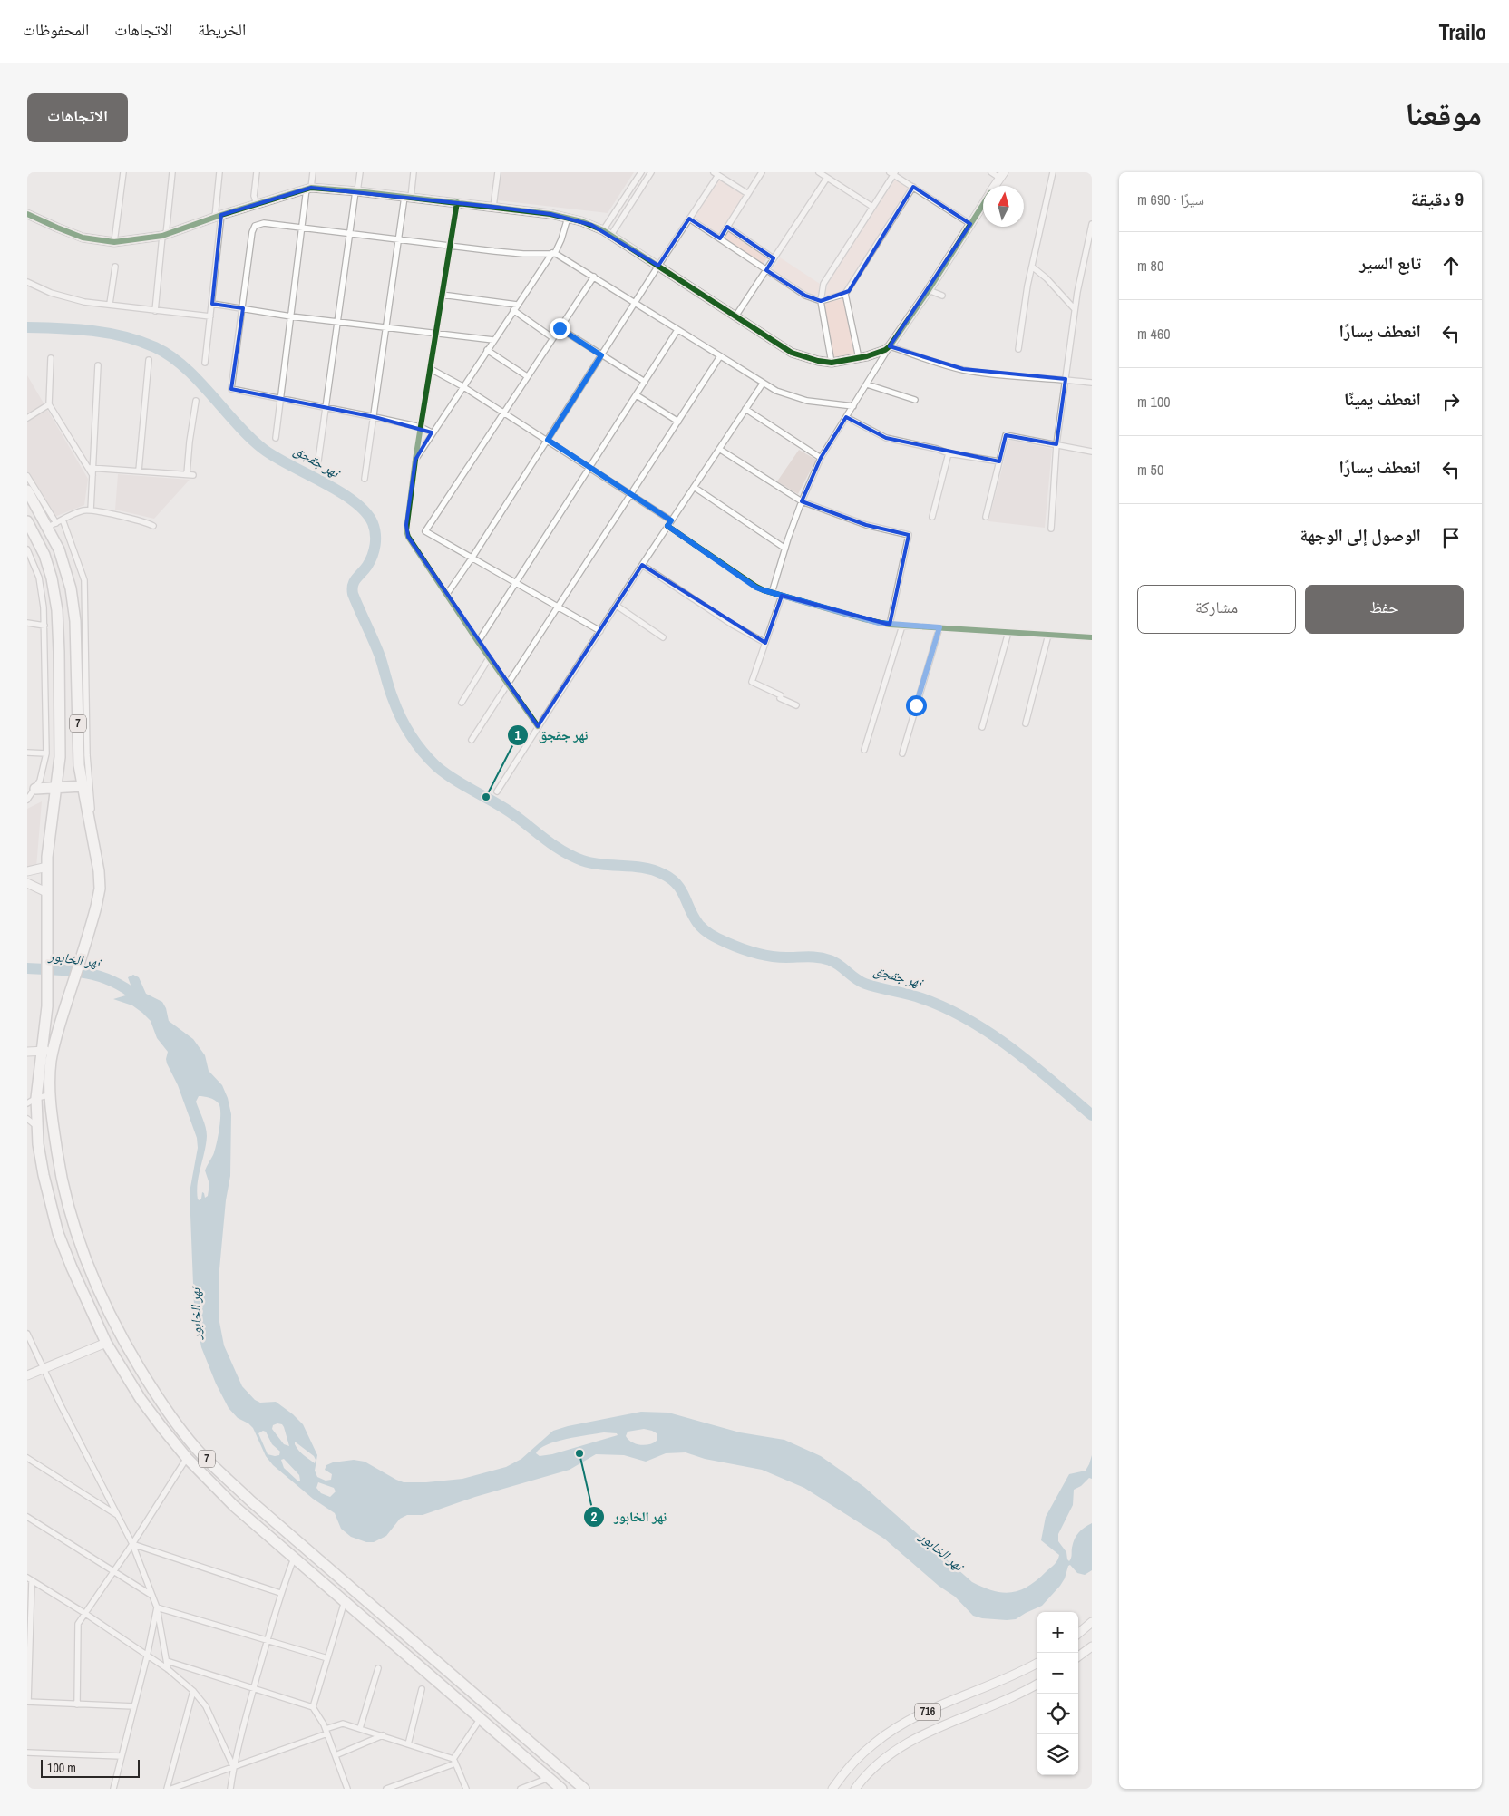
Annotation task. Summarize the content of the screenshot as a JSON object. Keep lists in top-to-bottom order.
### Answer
{
  "streets": {
    "highway": ["7"],
    "street": ["716"]
  },
  "water": ["نهر جقجق", "نهر الخابور"],
  "places": ["نهر جقجق", "نهر الخابور"],
  "scale_bar": "100 m",
  "north": "top",
  "page": {
    "header": "Trailo",
    "nav": ["الخريطة", "الاتجاهات", "المحفوظات"],
    "title": "موقعنا",
    "buttons": [
      "الاتجاهات",
      ["حفظ", "مشاركة"]
    ],
    "heading": ["9 دقيقة", "سيرًا · 690 m"],
    "list": [
      ["تابع السير", "80 m"],
      ["انعطف يسارًا", "460 m"],
      ["انعطف يمينًا", "100 m"],
      ["انعطف يسارًا", "50 m"],
      "الوصول إلى الوجهة"
    ],
    "map_buttons": ["+", "−"],
    "scale": "100 m"
  }
}
